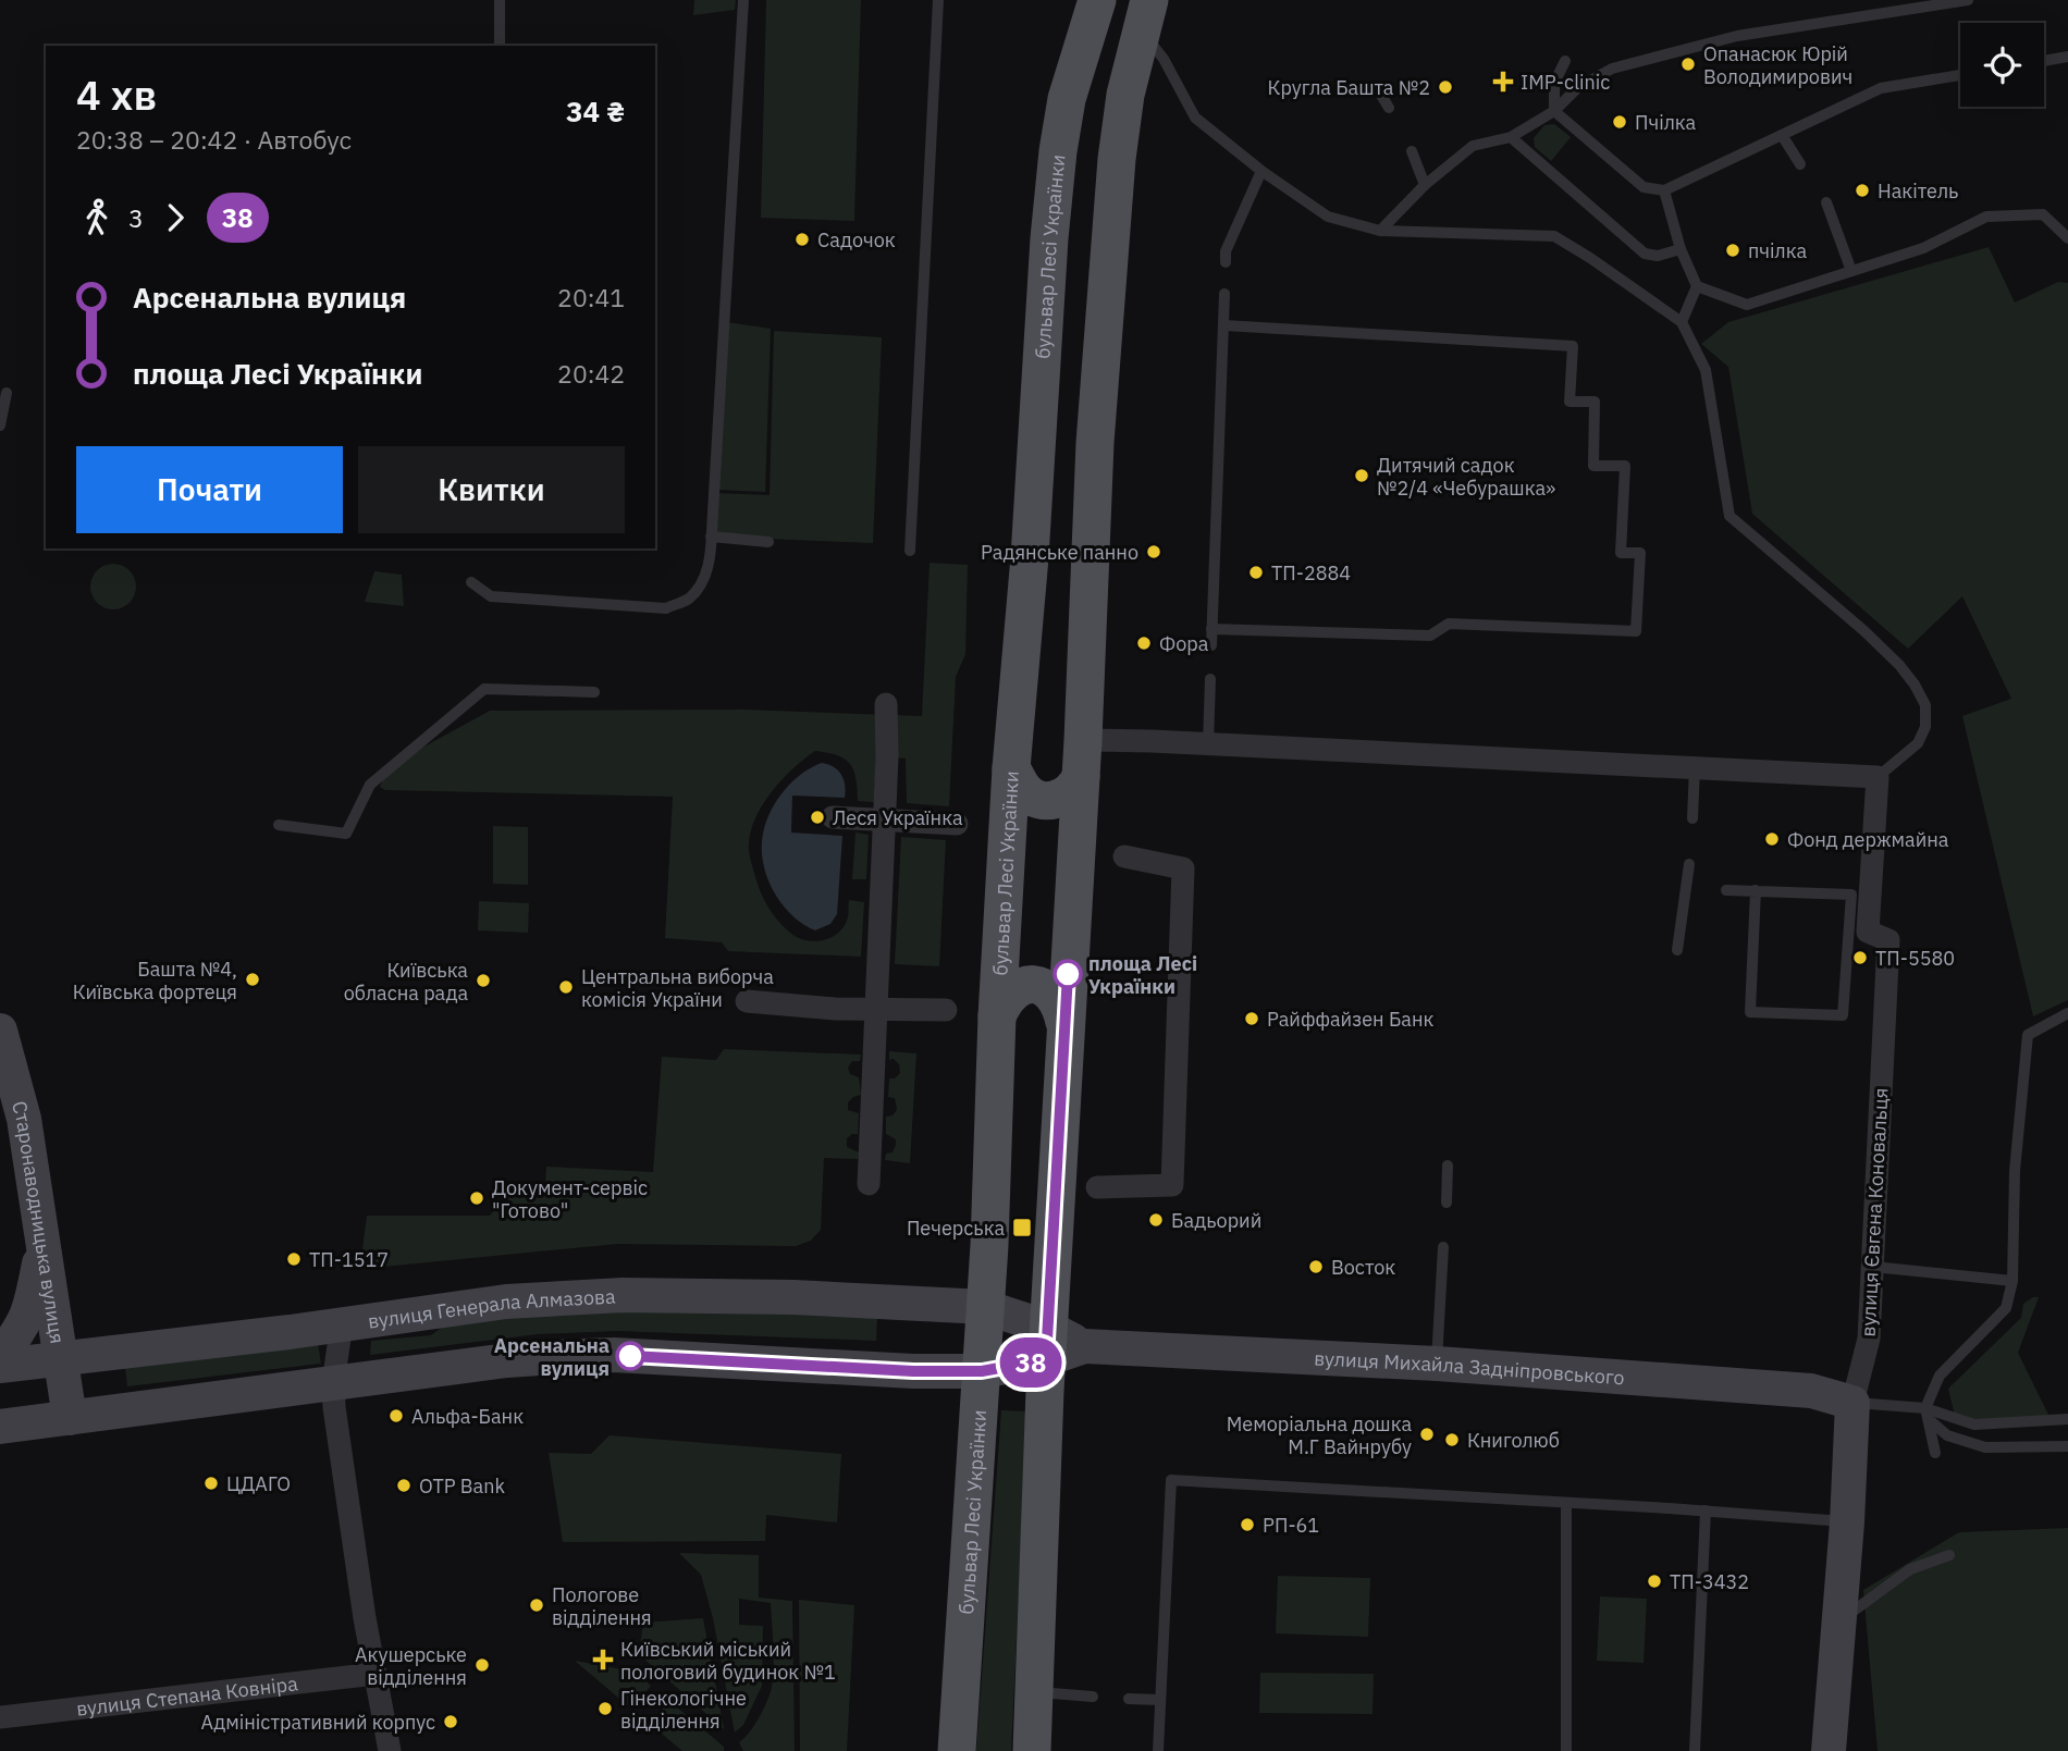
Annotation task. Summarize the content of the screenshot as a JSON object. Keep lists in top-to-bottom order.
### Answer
{
  "streets": {
    "main road": [
      "бульвар Лесі Українки",
      "вулиця Євгена Коновальця",
      "Старонаводницька вулиця",
      "вулиця Генерала Алмазова",
      "вулиця Михайла Задніпровського"
    ],
    "street": ["вулиця Степана Ковніра"]
  },
  "crossings": [
    ["бульвар Лесі Українки", "вулиця Генерала Алмазова"],
    ["вулиця Євгена Коновальця", "вулиця Михайла Задніпровського"],
    ["Старонаводницька вулиця", "вулиця Генерала Алмазова"]
  ],
  "places": {
    "other": [
      "Опанасюк Юрій Володимирович",
      "Кругла Башта №2",
      "Пчілка",
      "Накітель",
      "Садочок",
      "пчілка",
      "Дитячий садок №2/4 «Чебурашка»",
      "Радянське панно",
      "ТП-2884",
      "Фора",
      "Леся Українка",
      "Фонд держмайна",
      "ТП-5580",
      "площа Лесі Українки",
      "Башта №4, Київська фортеця",
      "Київська обласна рада",
      "Центральна виборча комісія України",
      "Райффайзен Банк",
      "Документ-сервіс \"Готово\"",
      "Бадьорий",
      "ТП-1517",
      "Восток",
      "Арсенальна вулиця",
      "Альфа-Банк",
      "Меморіальна дошка М.Г Вайнрубу",
      "Книголюб",
      "ЦДАГО",
      "OTP Bank",
      "РП-61",
      "ТП-3432",
      "Пологове відділення",
      "Акушерське відділення",
      "Гінекологічне відділення",
      "Адміністративний корпус"
    ],
    "health": ["IMP-clinic", "Київський міський пологовий будинок №1"],
    "transit": ["Печерська"]
  },
  "lines": ["bus line 38"],
  "page": {
    "on_map": "38",
    "heading": ["4 хв", "20:38 – 20:42 · Автобус", "34 ₴"],
    "legs": ["3", "38"],
    "list": [
      {
        "name": "Арсенальна вулиця",
        "value": "20:41"
      },
      {
        "name": "площа Лесі Українки",
        "value": "20:42"
      }
    ],
    "buttons": ["Почати", "Квитки"]
  }
}
